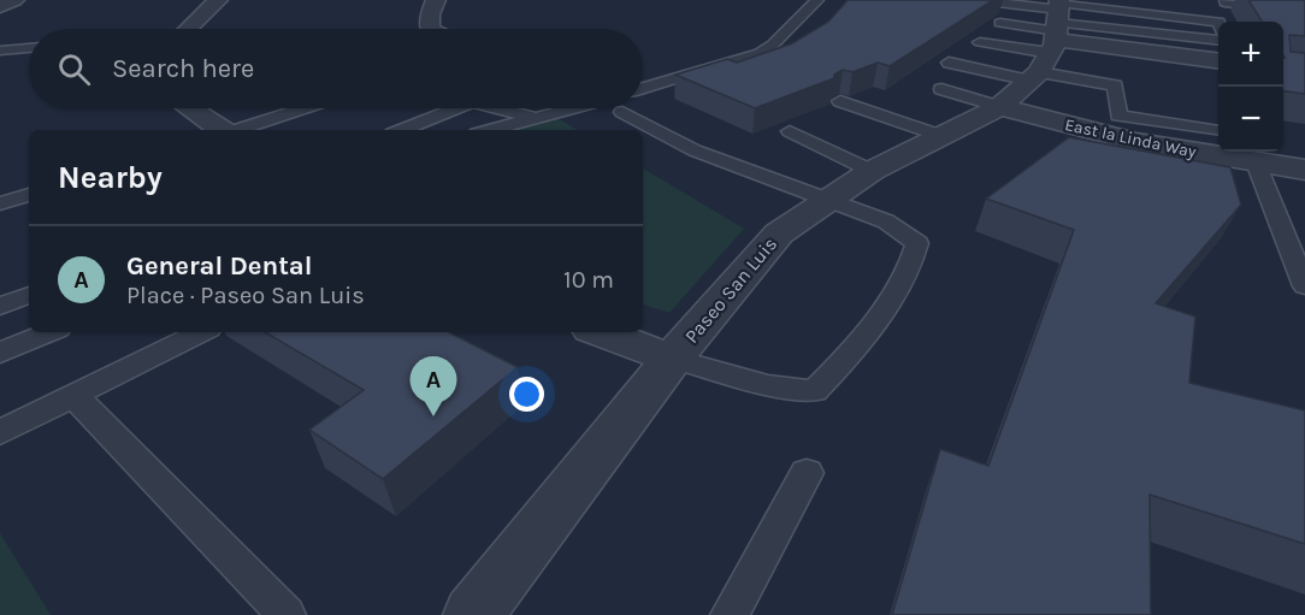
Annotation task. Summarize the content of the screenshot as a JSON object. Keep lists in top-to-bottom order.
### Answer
{
  "streets": {
    "street": ["East la Linda Way", "Paseo San Luis"]
  },
  "crossings": [
    ["East la Linda Way", "Paseo San Luis"]
  ],
  "page": {
    "map_buttons": ["+", "−"],
    "search": "Search here",
    "heading": "Nearby",
    "list": [
      {
        "mark": "A",
        "name": "General Dental",
        "note": "Place · Paseo San Luis",
        "value": "10 m"
      }
    ],
    "pins": "A"
  }
}
